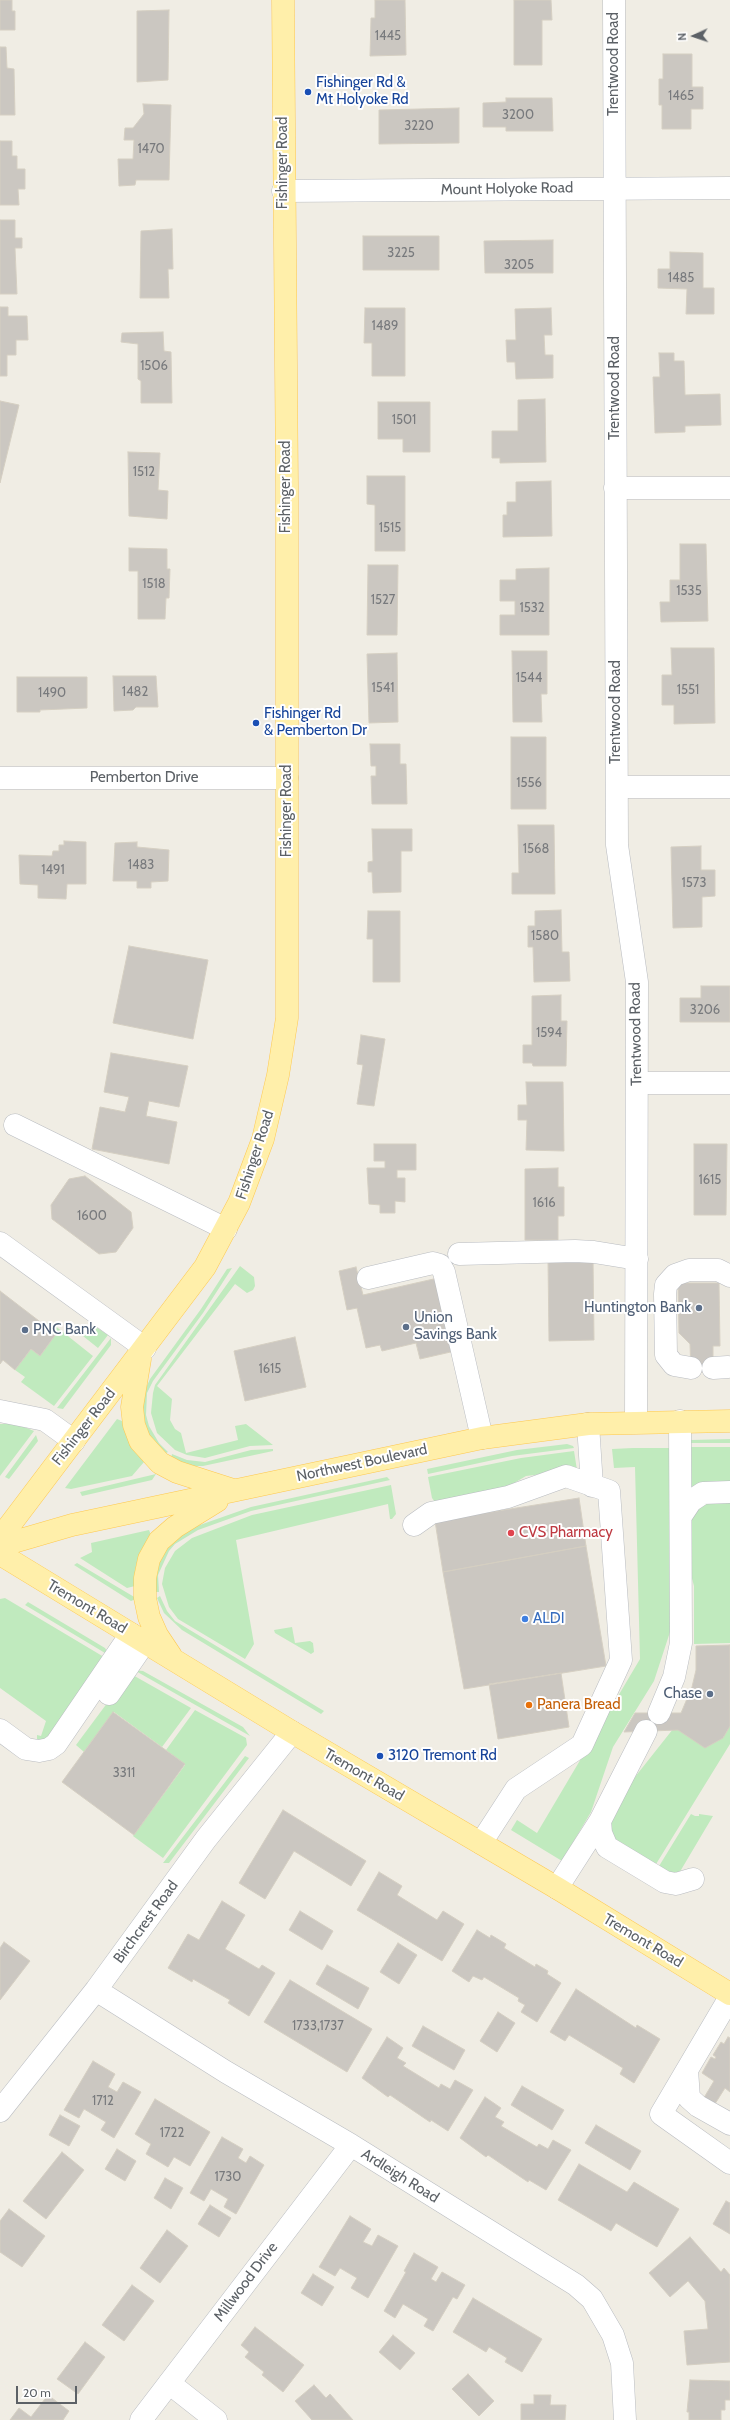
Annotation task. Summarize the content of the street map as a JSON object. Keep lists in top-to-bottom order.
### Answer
{
  "streets": {
    "main road": ["Fishinger Road", "Northwest Boulevard", "Tremont Road"],
    "street": [
      "Trentwood Road",
      "Mount Holyoke Road",
      "Pemberton Drive",
      "Birchcrest Road",
      "Ardleigh Road",
      "Millwood Drive"
    ]
  },
  "crossings": [
    ["Trentwood Road", "Mount Holyoke Road"],
    ["Trentwood Road", "Northwest Boulevard"],
    ["Fishinger Road", "Mount Holyoke Road"],
    ["Fishinger Road", "Pemberton Drive"],
    ["Tremont Road", "Birchcrest Road"],
    ["Birchcrest Road", "Ardleigh Road"],
    ["Ardleigh Road", "Millwood Drive"]
  ],
  "places": [
    "Fishinger Rd & Mt Holyoke Rd",
    "Fishinger Rd & Pemberton Dr",
    "Huntington Bank",
    "Union Savings Bank",
    "PNC Bank",
    "CVS Pharmacy",
    "ALDI",
    "Chase",
    "Panera Bread",
    "3120 Tremont Rd"
  ],
  "house_numbers": [
    "1445",
    "1465",
    "3200",
    "3220",
    "1470",
    "3225",
    "3205",
    "1485",
    "1489",
    "1506",
    "1501",
    "1512",
    "1515",
    "1518",
    "1535",
    "1527",
    "1532",
    "1544",
    "1541",
    "1551",
    "1482",
    "1490",
    "1556",
    "1568",
    "1483",
    "1491",
    "1573",
    "1580",
    "3206",
    "1594",
    "1615",
    "1616",
    "1600",
    "1615",
    "3311",
    "1733,1737",
    "1712",
    "1722",
    "1730"
  ],
  "scale_bar": "20 m",
  "north": "left"
}
